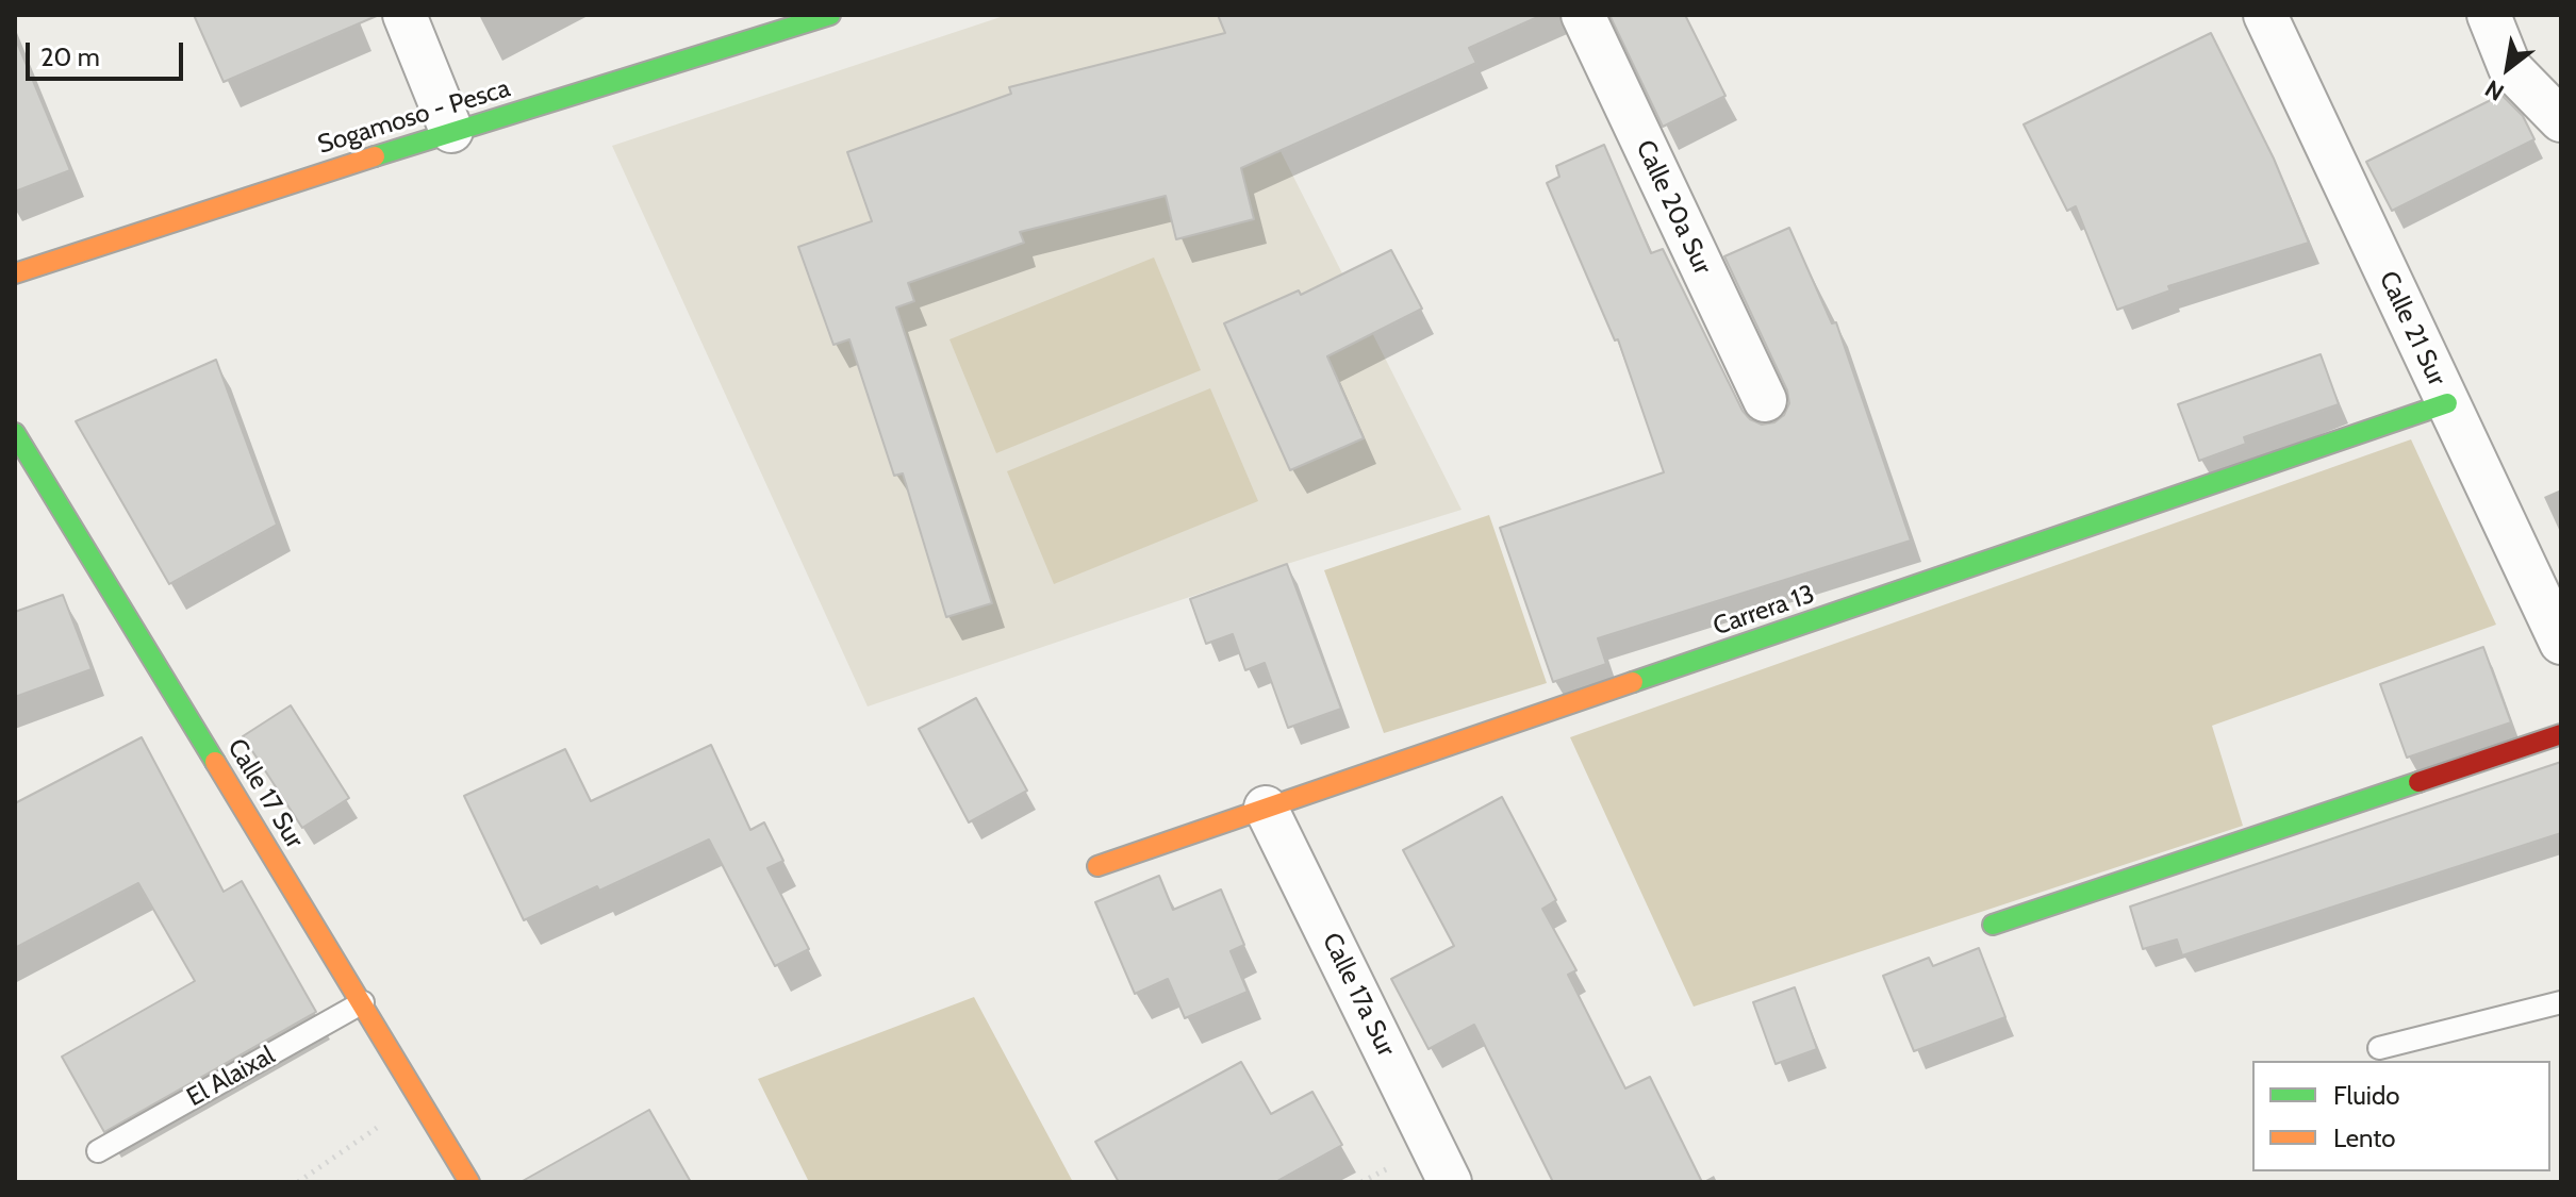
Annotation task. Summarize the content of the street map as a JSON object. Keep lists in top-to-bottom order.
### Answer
{
  "streets": {
    "street": [
      "Sogamoso - Pesca",
      "Calle 20a Sur",
      "Calle 21 Sur",
      "Carrera 13",
      "Calle 17 Sur",
      "Calle 17a Sur"
    ],
    "lane": ["El Alaixal"]
  },
  "crossings": [
    ["Calle 21 Sur", "Carrera 13"],
    ["Carrera 13", "Calle 17a Sur"],
    ["Calle 17 Sur", "El Alaixal"]
  ],
  "legend": ["Fluido", "Lento"],
  "scale_bar": "20 m",
  "north": "bottom left"
}
